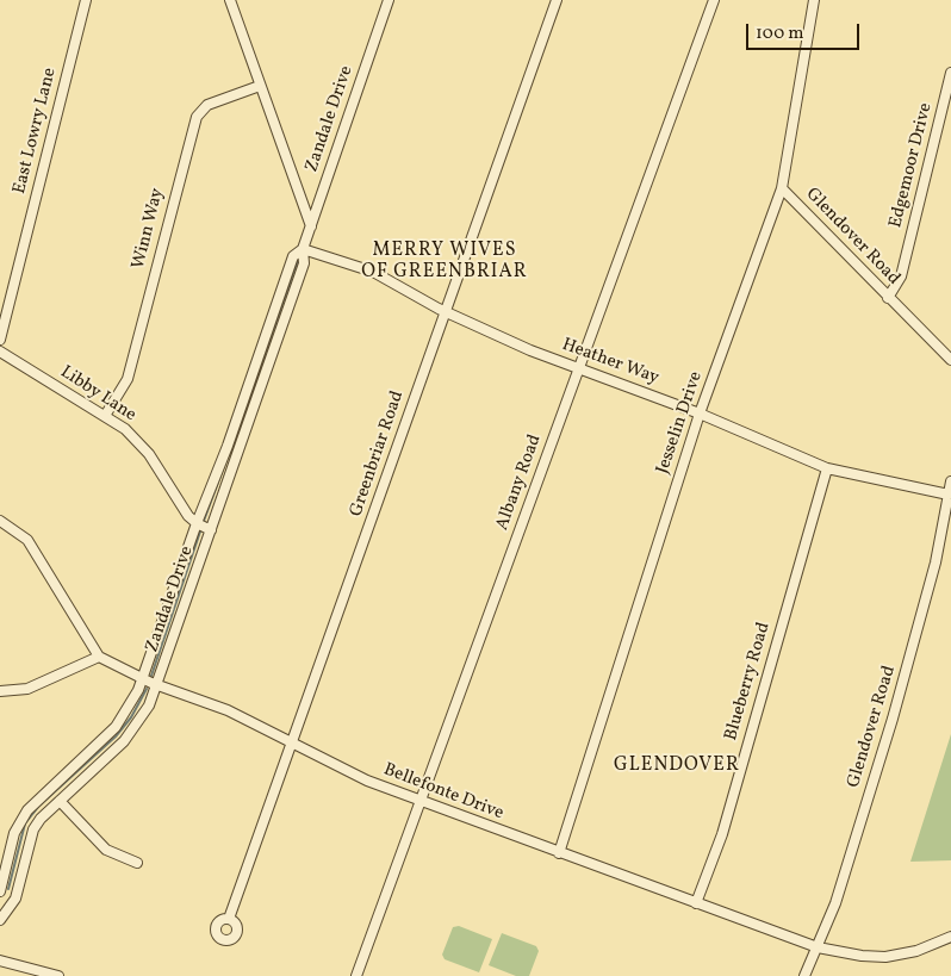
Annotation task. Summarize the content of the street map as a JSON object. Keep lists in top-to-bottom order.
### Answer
{
  "streets": {
    "street": [
      "Zandale Drive",
      "East Lowry Lane",
      "Edgemoor Drive",
      "Winn Way",
      "Glendover Road",
      "Heather Way",
      "Libby Lane",
      "Jesselin Drive",
      "Greenbriar Road",
      "Albany Road",
      "Blueberry Road",
      "Bellefonte Drive"
    ]
  },
  "crossings": [
    ["Zandale Drive", "Heather Way"],
    ["Zandale Drive", "Libby Lane"],
    ["Zandale Drive", "Bellefonte Drive"],
    ["Edgemoor Drive", "Glendover Road"],
    ["Winn Way", "Libby Lane"],
    ["Glendover Road", "Heather Way"],
    ["Glendover Road", "Jesselin Drive"],
    ["Glendover Road", "Bellefonte Drive"],
    ["Heather Way", "Jesselin Drive"],
    ["Heather Way", "Greenbriar Road"],
    ["Heather Way", "Albany Road"],
    ["Heather Way", "Blueberry Road"],
    ["Jesselin Drive", "Bellefonte Drive"],
    ["Greenbriar Road", "Bellefonte Drive"],
    ["Albany Road", "Bellefonte Drive"],
    ["Blueberry Road", "Bellefonte Drive"]
  ],
  "districts": ["MERRY WIVES OF GREENBRIAR", "GLENDOVER"],
  "scale_bar": "100 m"
}
